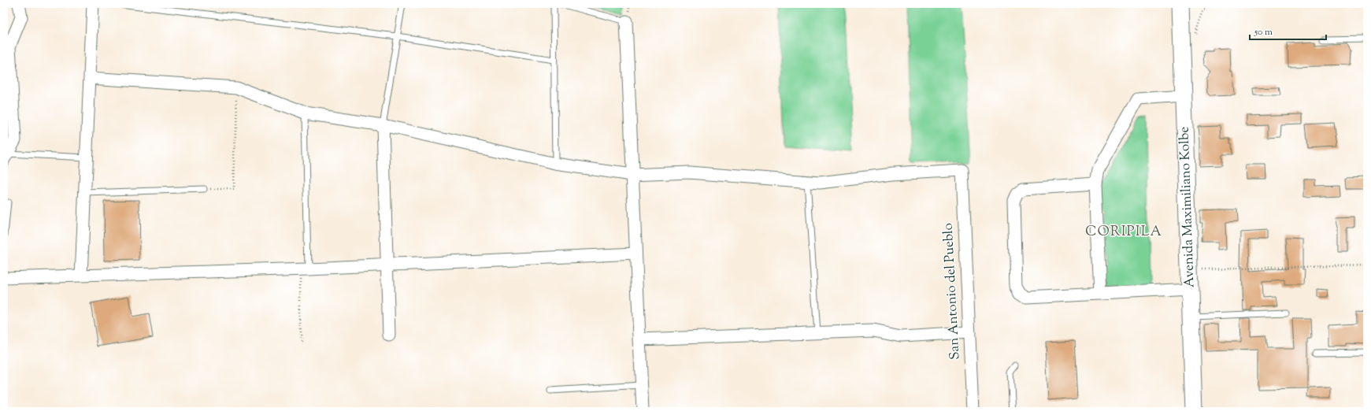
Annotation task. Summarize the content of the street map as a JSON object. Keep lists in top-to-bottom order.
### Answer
{
  "streets": {
    "main road": ["Avenida Maximiliano Kolbe"],
    "street": ["San Antonio del Pueblo"]
  },
  "districts": ["CORIPILA"],
  "scale_bar": "50 m"
}
